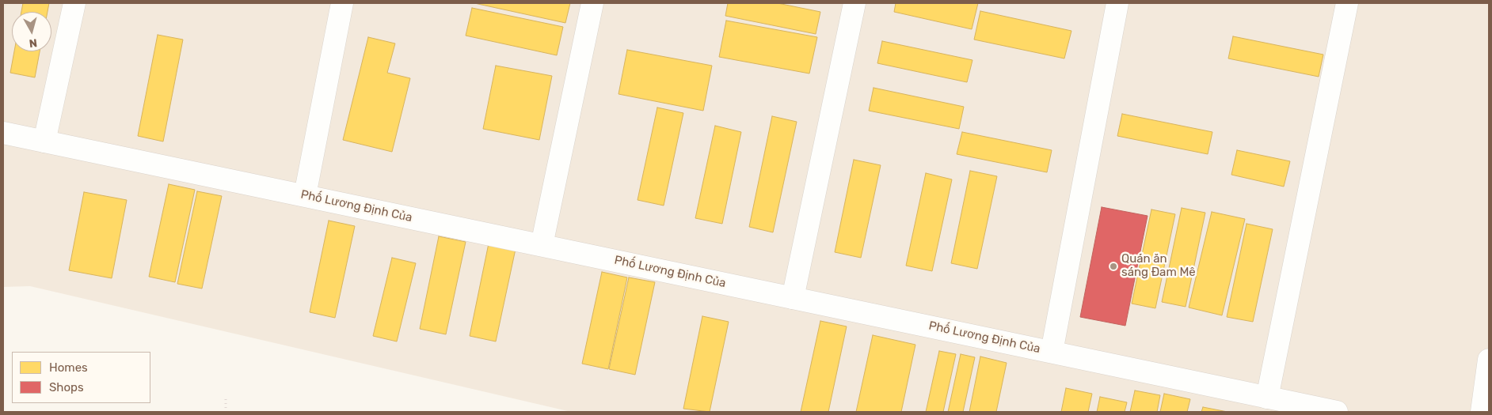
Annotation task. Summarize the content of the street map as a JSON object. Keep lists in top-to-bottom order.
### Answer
{
  "streets": {
    "street": ["Phố Lương Định Của"]
  },
  "places": ["Quán ăn sáng Đam Mê"],
  "legend": ["Homes", "Shops"],
  "north": "bottom"
}
